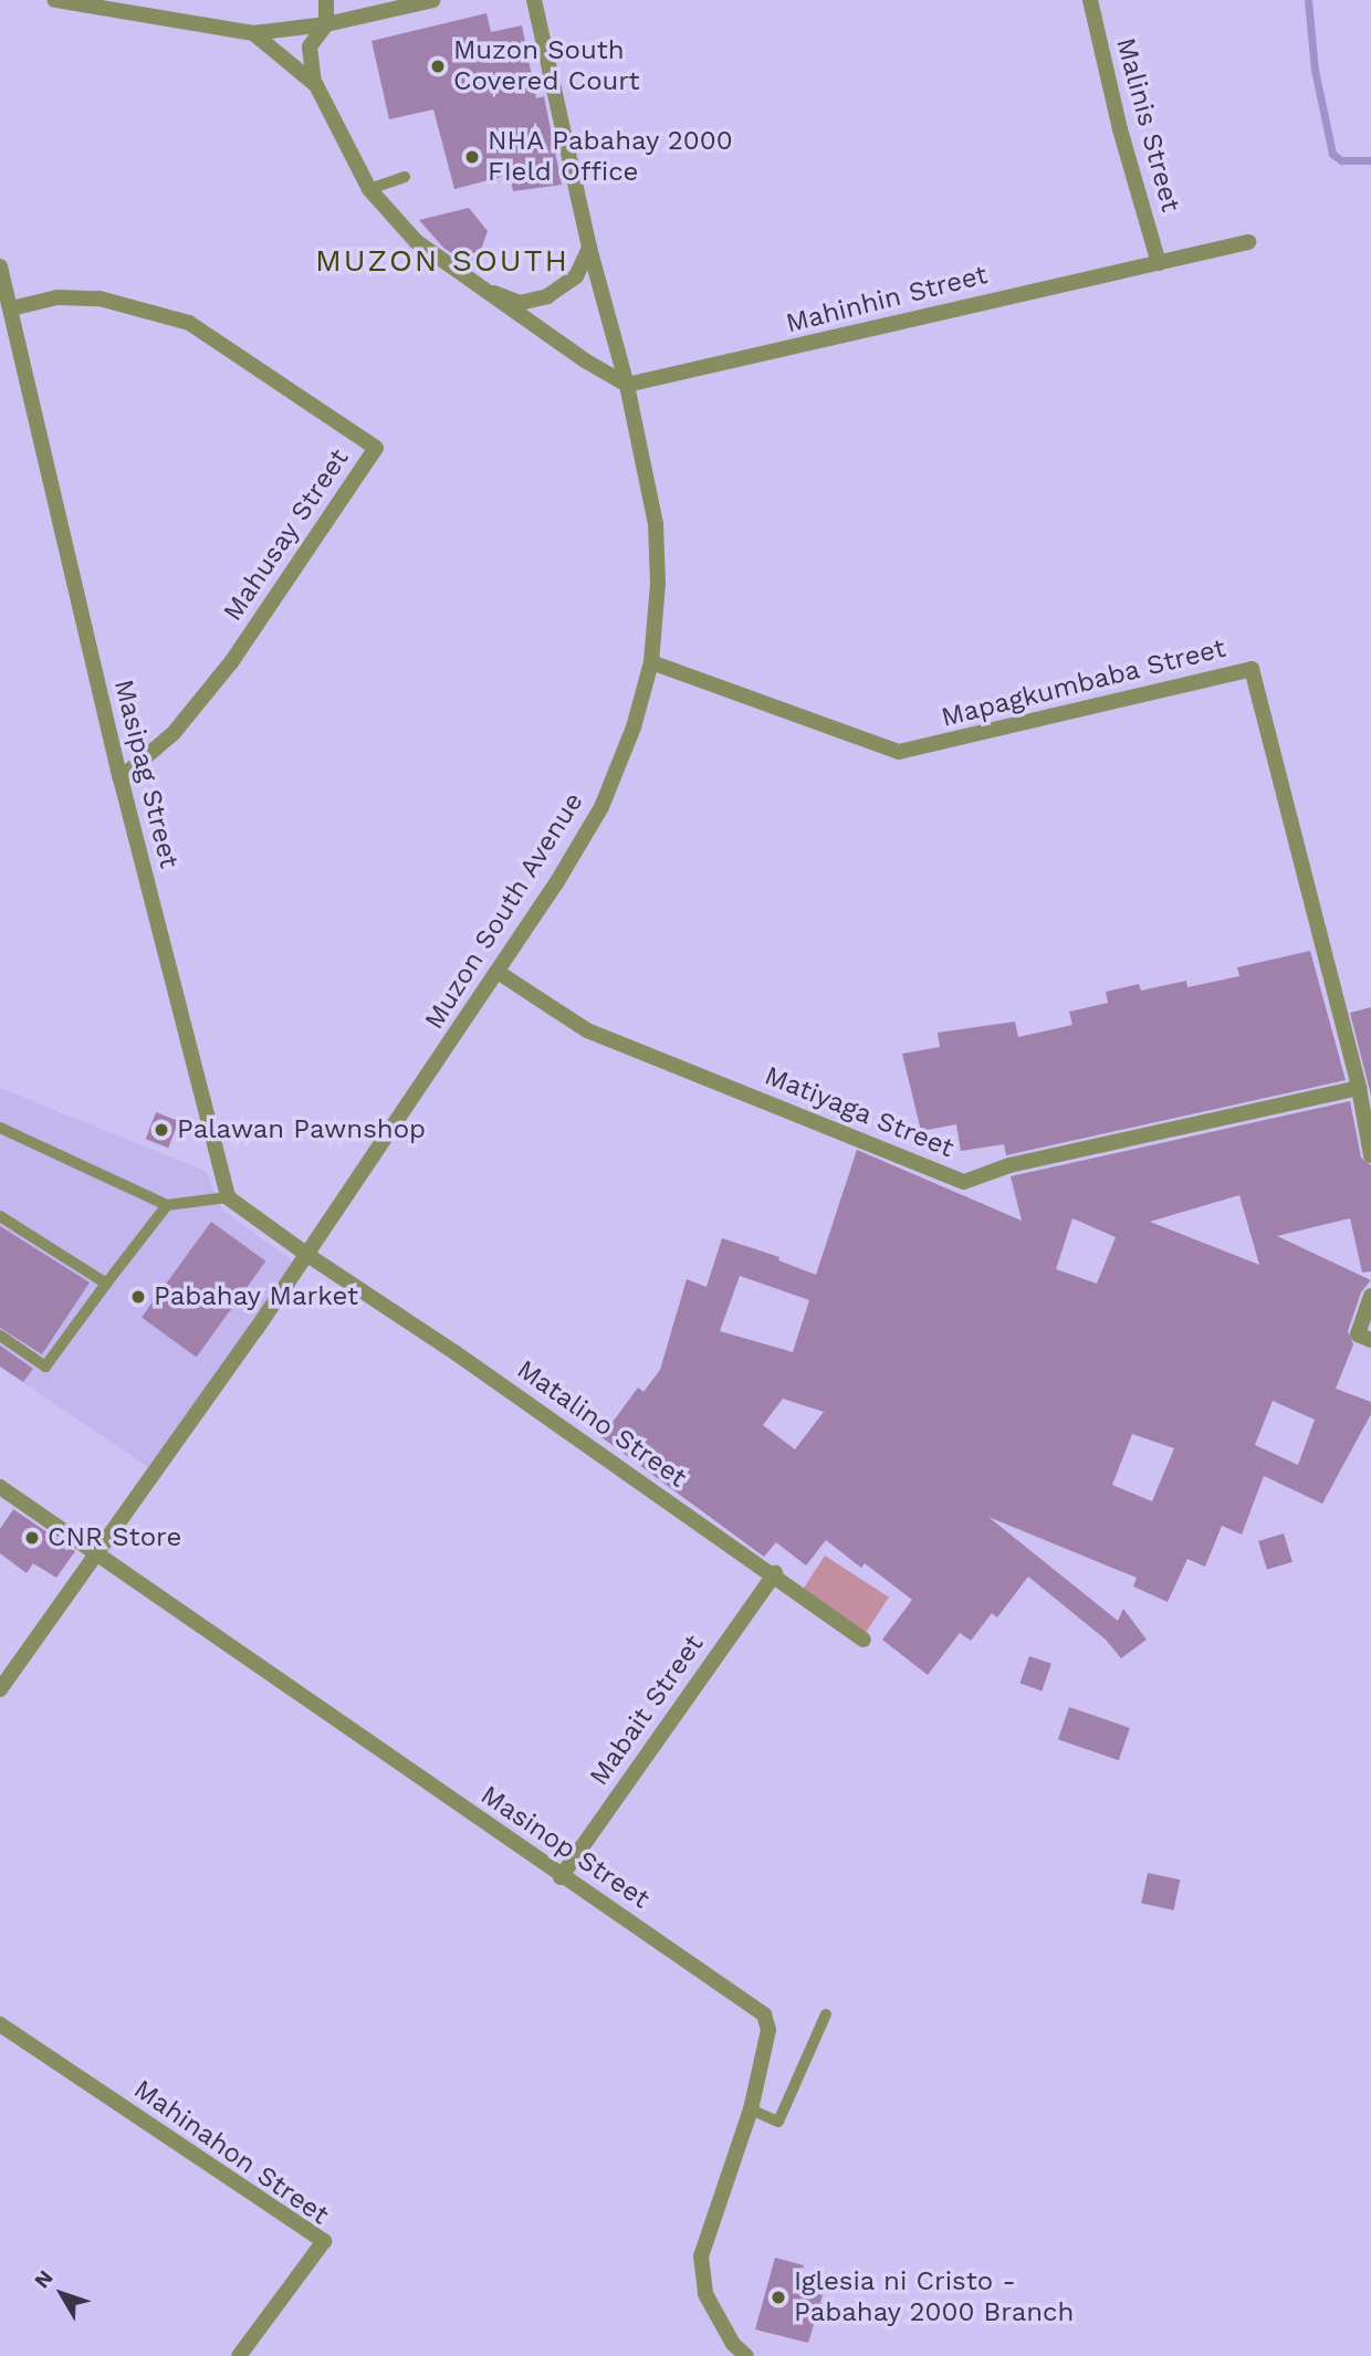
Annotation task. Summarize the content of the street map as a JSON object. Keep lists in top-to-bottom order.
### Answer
{
  "streets": {
    "street": [
      "Malinis Street",
      "Mahinhin Street",
      "Mahusay Street",
      "Mapagkumbaba Street",
      "Masipag Street",
      "Muzon South Avenue",
      "Matiyaga Street",
      "Matalino Street",
      "Mabait Street",
      "Masinop Street",
      "Mahinahon Street"
    ]
  },
  "crossings": [
    ["Malinis Street", "Mahinhin Street"],
    ["Mahinhin Street", "Muzon South Avenue"],
    ["Mahusay Street", "Masipag Street"],
    ["Mapagkumbaba Street", "Muzon South Avenue"],
    ["Mapagkumbaba Street", "Matiyaga Street"],
    ["Muzon South Avenue", "Matiyaga Street"],
    ["Muzon South Avenue", "Matalino Street"],
    ["Muzon South Avenue", "Masinop Street"],
    ["Matalino Street", "Mabait Street"],
    ["Mabait Street", "Masinop Street"]
  ],
  "districts": ["MUZON SOUTH"],
  "places": [
    "Muzon South Covered Court",
    "NHA Pabahay 2000 FIeld Office",
    "Palawan Pawnshop",
    "Pabahay Market",
    "CNR Store",
    "Iglesia ni Cristo - Pabahay 2000 Branch"
  ],
  "north": "top left"
}
